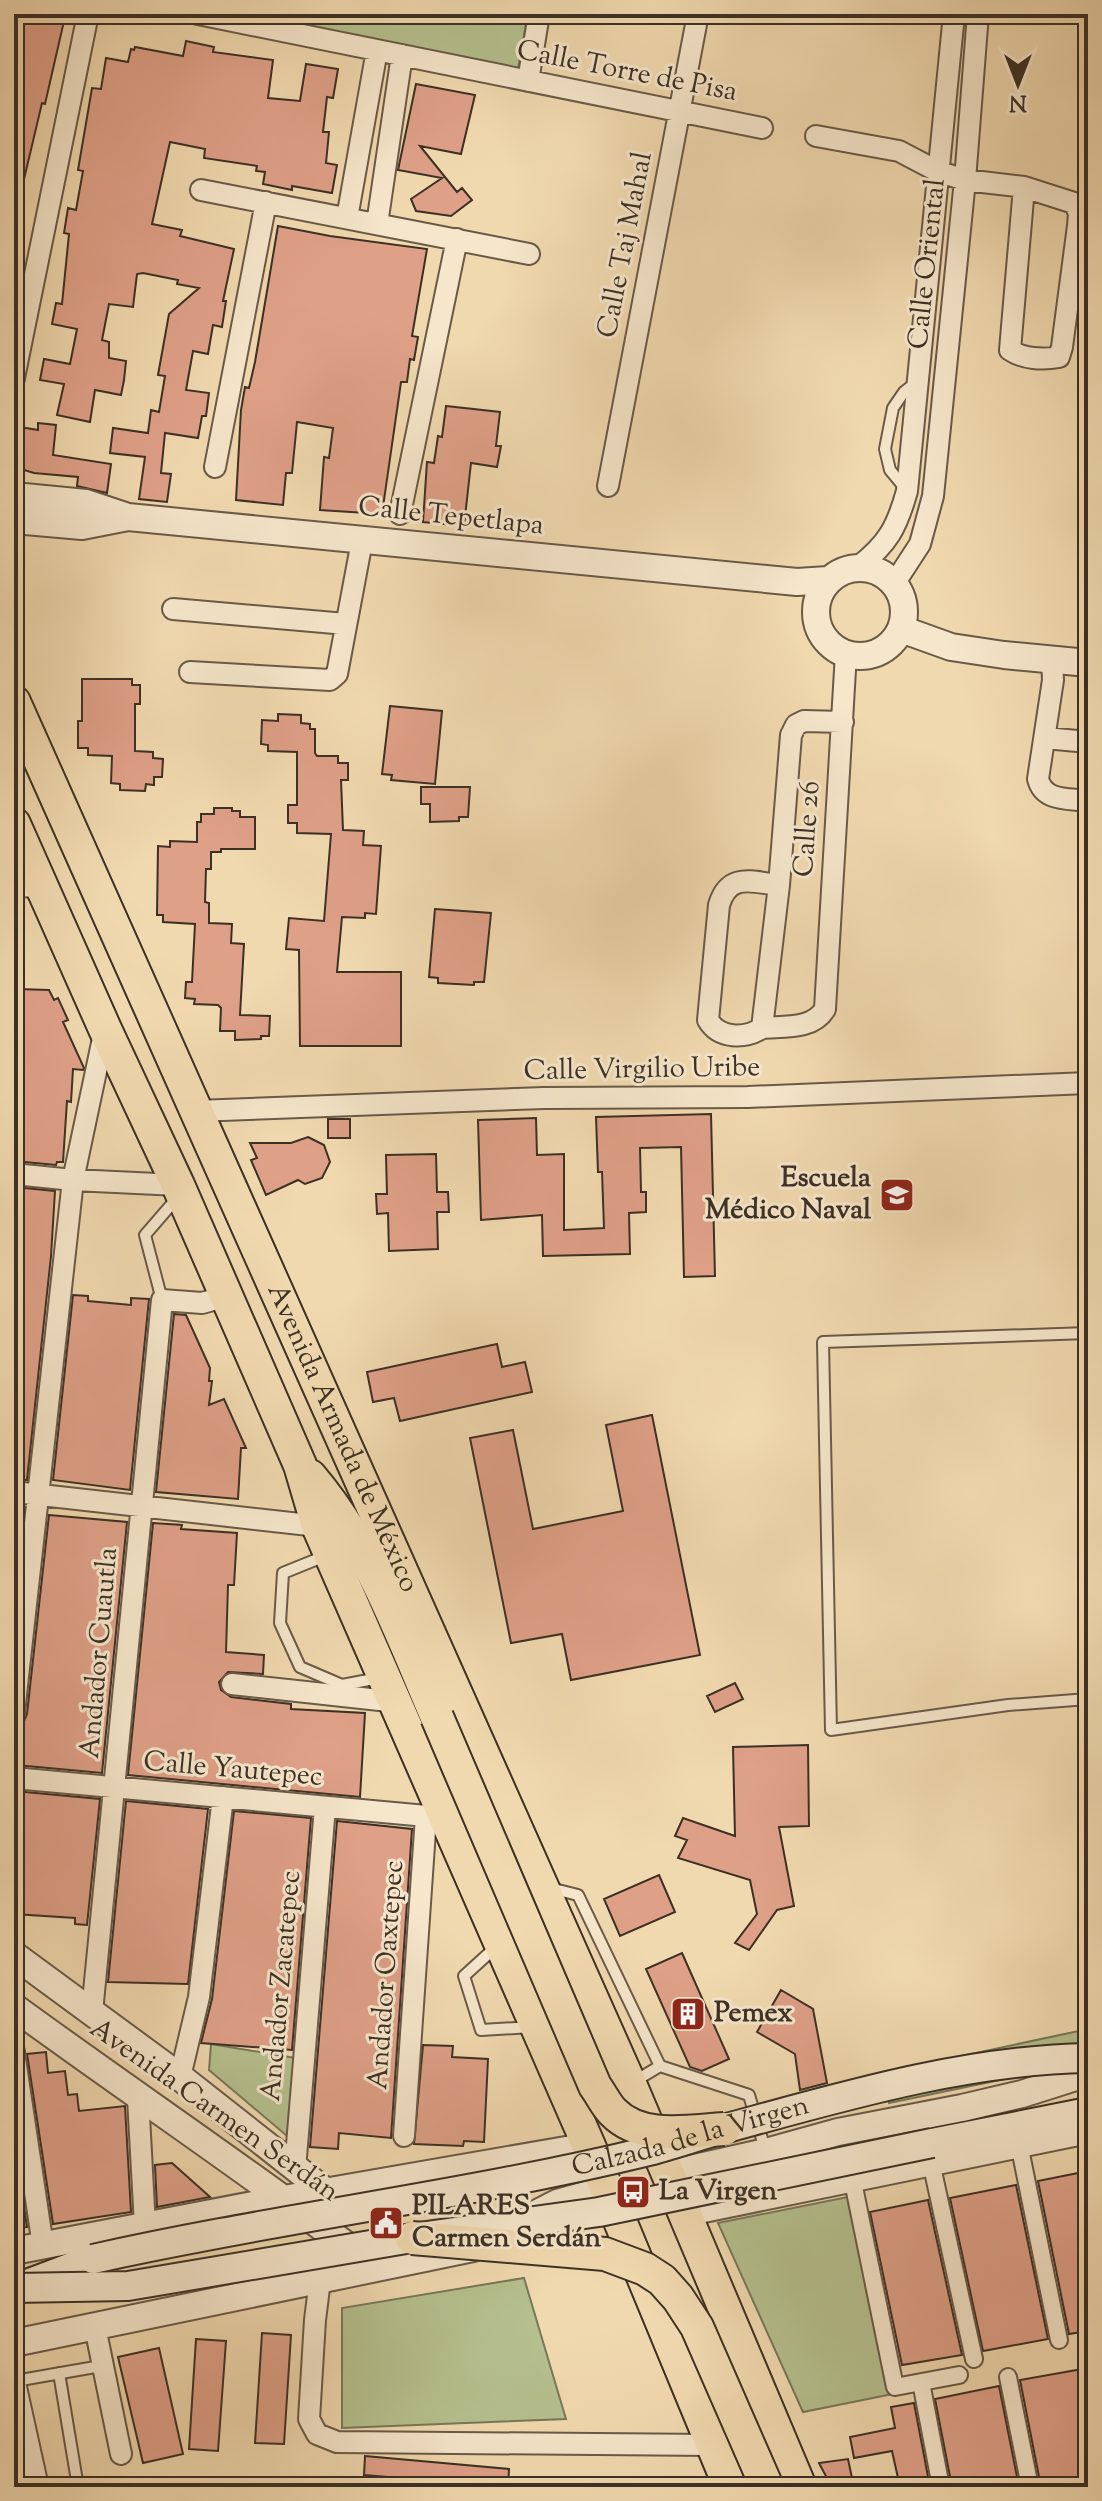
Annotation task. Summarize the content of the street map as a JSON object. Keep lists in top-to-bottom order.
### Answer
{
  "streets": {
    "main road": ["Avenida Armada de México", "Calzada de la Virgen"],
    "street": [
      "Calle Torre de Pisa",
      "Calle Taj Mahal",
      "Calle Oriental",
      "Calle Tepetlapa",
      "Calle 26",
      "Calle Virgilio Uribe",
      "Andador Cuautla",
      "Calle Yautepec",
      "Andador Oaxtepec",
      "Andador Zacatepec",
      "Avenida Carmen Serdán"
    ]
  },
  "crossings": [
    ["Calle Torre de Pisa", "Calle Taj Mahal"],
    ["Calle Oriental", "Calle Tepetlapa"],
    ["Calle Oriental", "Calle 26"],
    ["Calle Tepetlapa", "Calle 26"],
    ["Calle Virgilio Uribe", "Avenida Armada de México"],
    ["Avenida Armada de México", "Andador Cuautla"],
    ["Avenida Armada de México", "Calle Yautepec"],
    ["Avenida Armada de México", "Andador Oaxtepec"],
    ["Avenida Armada de México", "Calzada de la Virgen"],
    ["Andador Cuautla", "Calle Yautepec"],
    ["Andador Cuautla", "Avenida Carmen Serdán"],
    ["Calle Yautepec", "Andador Oaxtepec"],
    ["Calle Yautepec", "Andador Zacatepec"],
    ["Andador Zacatepec", "Avenida Carmen Serdán"],
    ["Avenida Carmen Serdán", "Calzada de la Virgen"]
  ],
  "places": {
    "school or university": ["Escuela Médico Naval"],
    "building": ["Pemex"],
    "bus stop": ["La Virgen"],
    "public building": ["PILARES Carmen Serdán"]
  },
  "north": "bottom"
}
